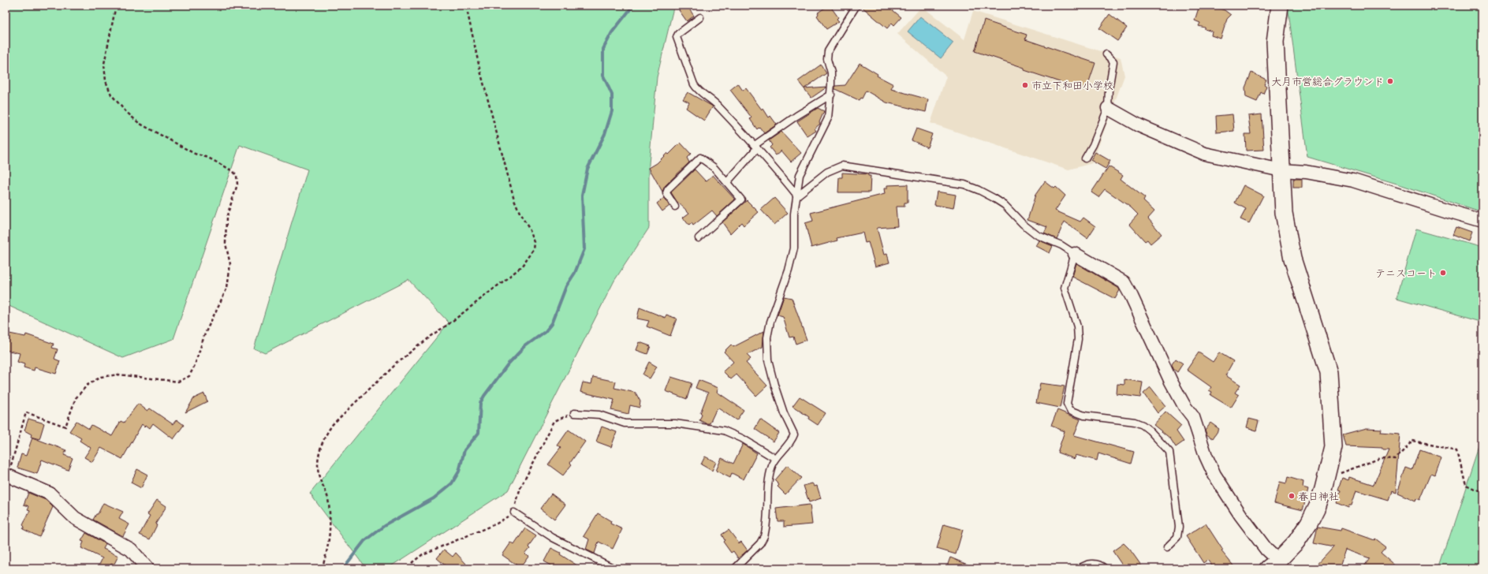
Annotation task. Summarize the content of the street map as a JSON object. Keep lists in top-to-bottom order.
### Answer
{
  "places": [
    "大月市営総合グラウンド",
    "市立下和田小学校",
    "テニスコート",
    "春日神社"
  ]
}
